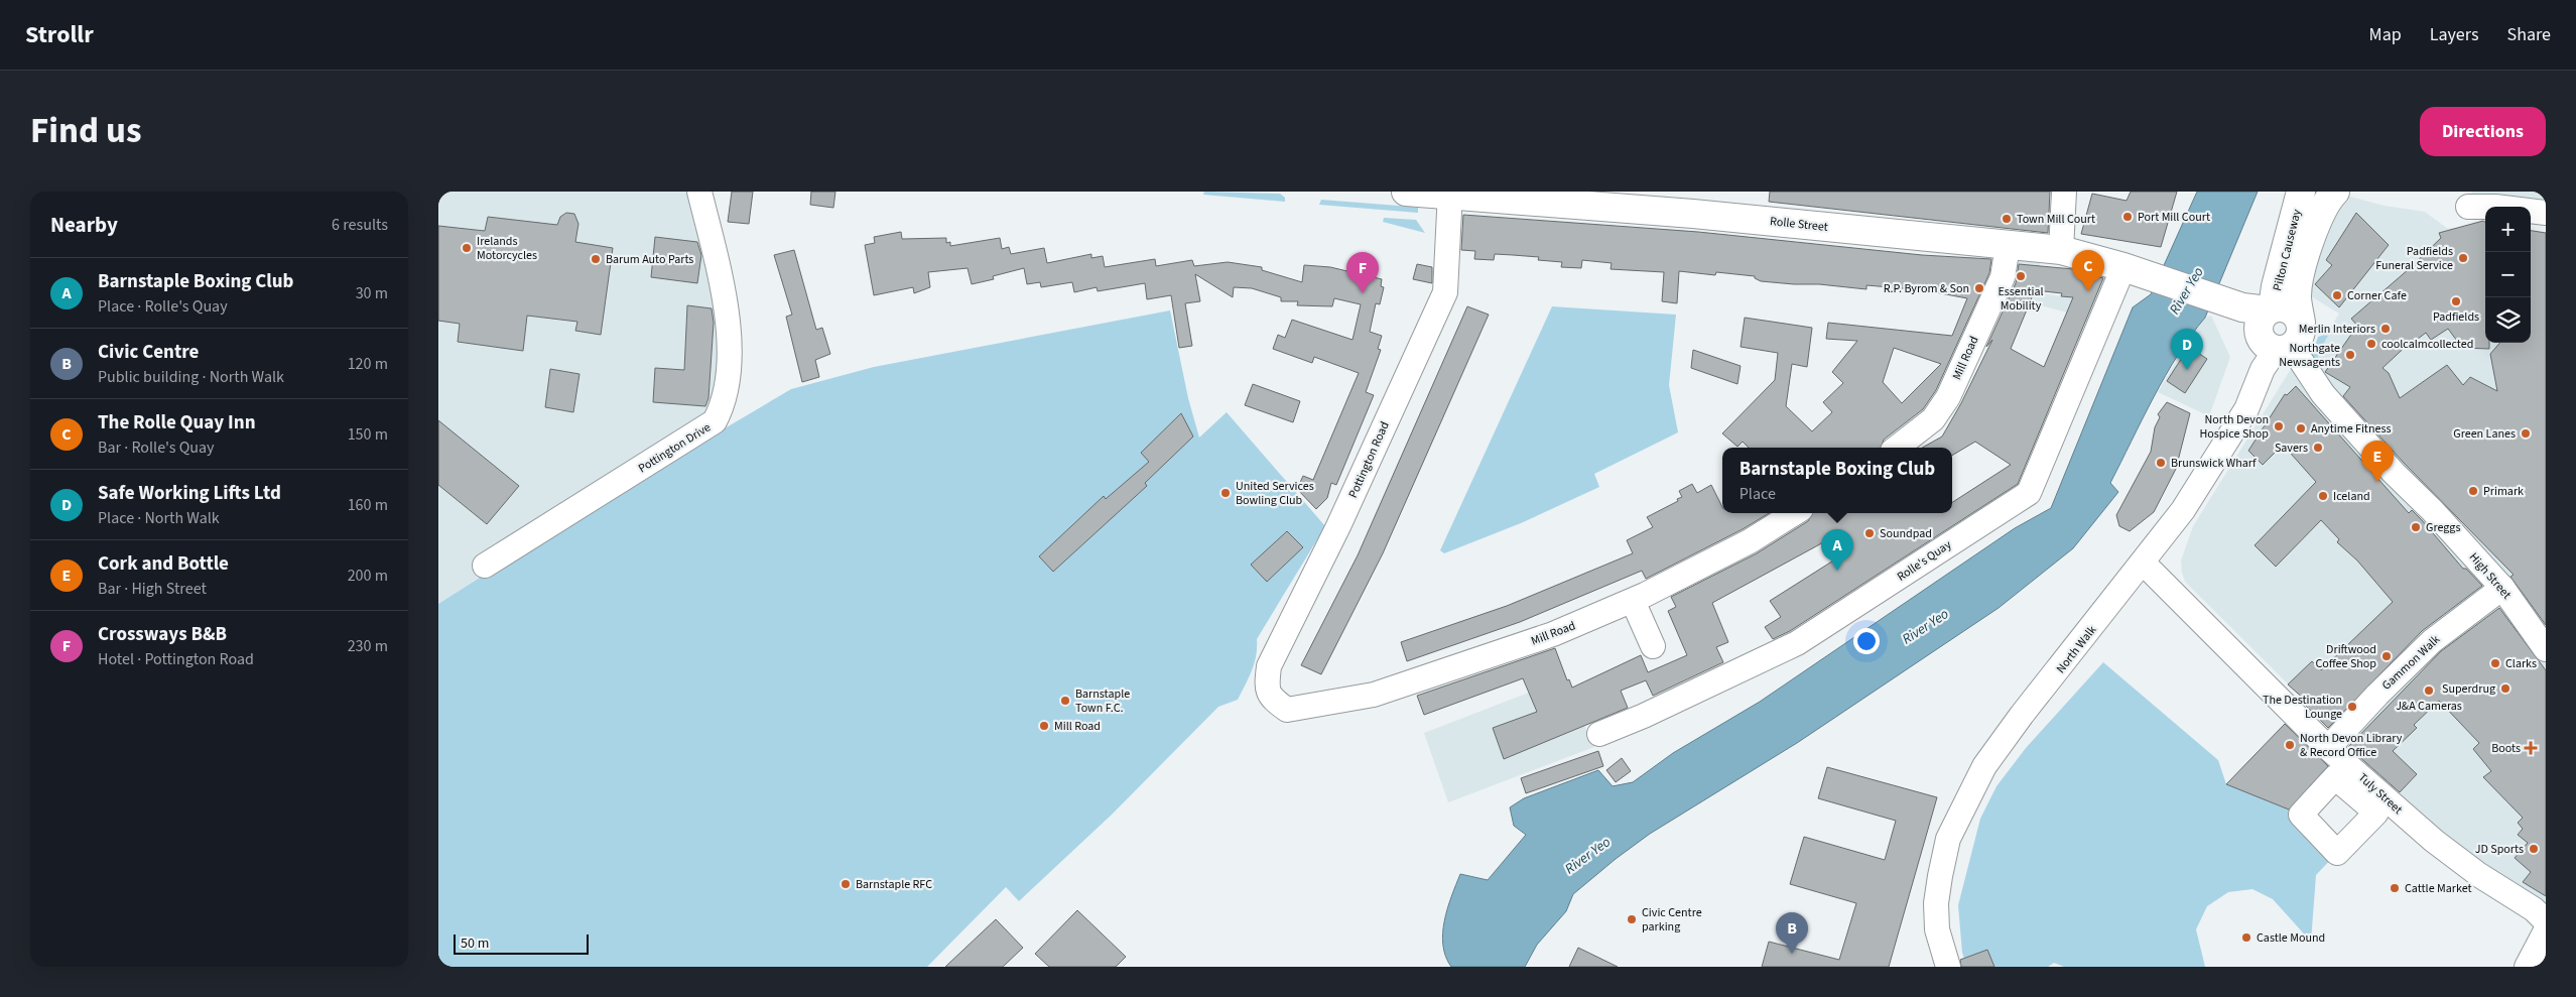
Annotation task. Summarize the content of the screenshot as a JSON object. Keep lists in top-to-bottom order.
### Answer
{
  "streets": {
    "main road": ["Rolle Street", "Pilton Causeway"],
    "street": [
      "Mill Road",
      "Pottington Drive",
      "Pottington Road",
      "Rolle's Quay",
      "High Street",
      "North Walk",
      "Gammon Walk",
      "Tuly Street"
    ]
  },
  "crossings": [
    ["Rolle Street", "Pilton Causeway"],
    ["Rolle Street", "Mill Road"],
    ["Rolle Street", "Pottington Road"],
    ["Rolle Street", "Rolle's Quay"],
    ["Rolle Street", "High Street"],
    ["Rolle Street", "North Walk"],
    ["Pilton Causeway", "High Street"],
    ["Pilton Causeway", "North Walk"],
    ["Mill Road", "Pottington Road"],
    ["High Street", "North Walk"],
    ["High Street", "Gammon Walk"],
    ["North Walk", "Tuly Street"],
    ["Gammon Walk", "Tuly Street"]
  ],
  "water": ["River Yeo"],
  "places": {
    "other": [
      "Port Mill Court",
      "Town Mill Court",
      "Irelands Motorcycles",
      "Padfields Funeral Service",
      "Barum Auto Parts",
      "Essential Mobility",
      "R.P. Byrom & Son",
      "Corner Cafe",
      "Padfields",
      "Merlin Interiors",
      "coolcalmcollected",
      "Northgate Newsagents",
      "North Devon Hospice Shop",
      "Anytime Fitness",
      "Green Lanes",
      "Savers",
      "Brunswick Wharf",
      "Primark",
      "United Services Bowling Club",
      "Iceland",
      "Greggs",
      "Soundpad",
      "Driftwood Coffee Shop",
      "Clarks",
      "Superdrug",
      "J&A Cameras",
      "Barnstaple Town F.C.",
      "The Destination Lounge",
      "Mill Road",
      "North Devon Library & Record Office",
      "JD Sports",
      "Barnstaple RFC",
      "Cattle Market",
      "Civic Centre parking",
      "Castle Mound"
    ],
    "health": ["Boots"]
  },
  "scale_bar": "50 m",
  "page": {
    "header": "Strollr",
    "nav": ["Map", "Layers", "Share"],
    "title": "Find us",
    "buttons": "Directions",
    "heading": ["Nearby", "6 results"],
    "map_buttons": ["+", "−"],
    "pins": [
      "C",
      "F",
      "D",
      "E",
      "A",
      "B"
    ],
    "list": [
      {
        "mark": "A",
        "name": "Barnstaple Boxing Club",
        "note": "Place · Rolle's Quay",
        "value": "30 m"
      },
      {
        "mark": "B",
        "name": "Civic Centre",
        "note": "Public building · North Walk",
        "value": "120 m"
      },
      {
        "mark": "C",
        "name": "The Rolle Quay Inn",
        "note": "Bar · Rolle's Quay",
        "value": "150 m"
      },
      {
        "mark": "D",
        "name": "Safe Working Lifts Ltd",
        "note": "Place · North Walk",
        "value": "160 m"
      },
      {
        "mark": "E",
        "name": "Cork and Bottle",
        "note": "Bar · High Street",
        "value": "200 m"
      },
      {
        "mark": "F",
        "name": "Crossways B&B",
        "note": "Hotel · Pottington Road",
        "value": "230 m"
      }
    ],
    "popup": ["Barnstaple Boxing Club", "Place"],
    "scale": "50 m"
  }
}
